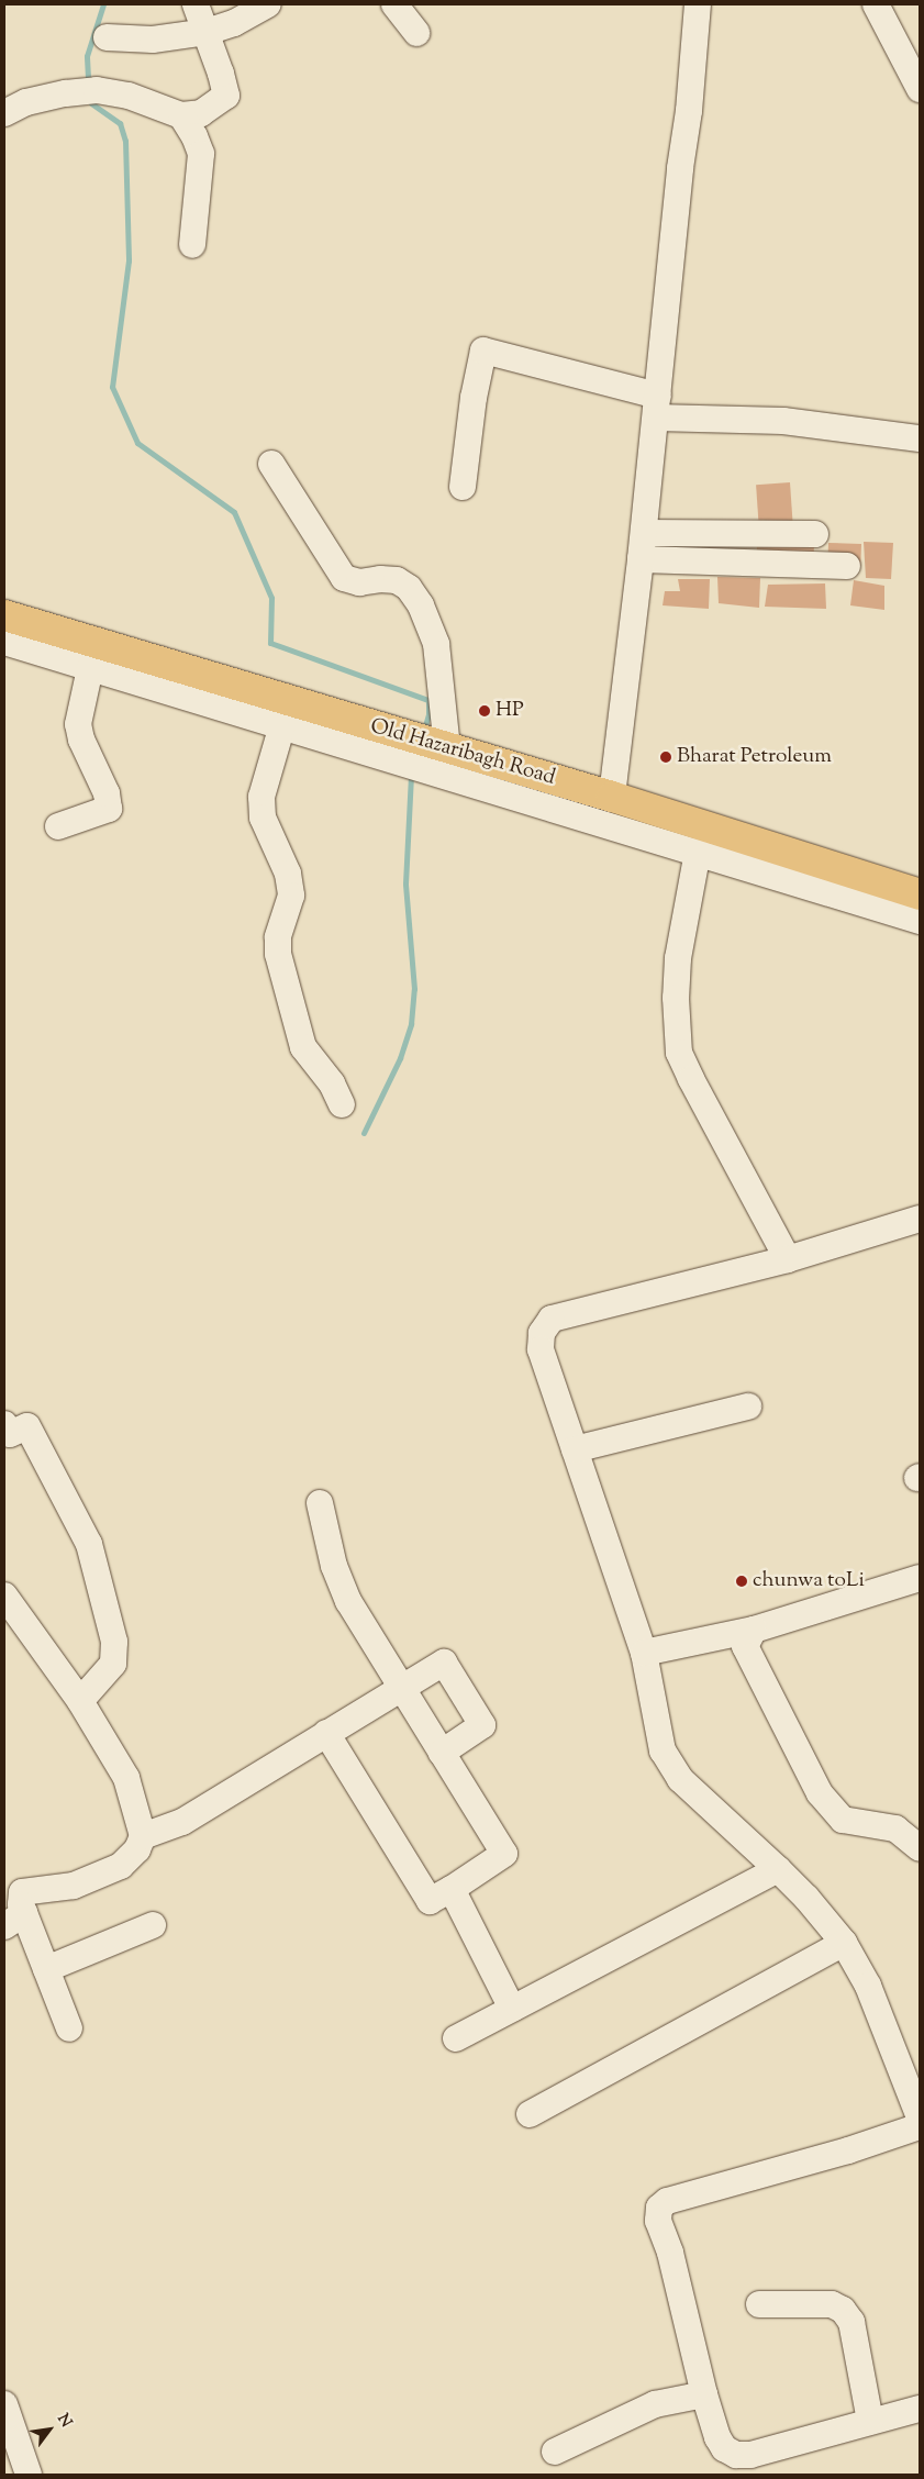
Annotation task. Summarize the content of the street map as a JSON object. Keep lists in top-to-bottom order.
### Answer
{
  "streets": {
    "main road": ["Old Hazaribagh Road"]
  },
  "places": ["HP", "Bharat Petroleum", "chunwa toLi"],
  "north": "top right"
}
